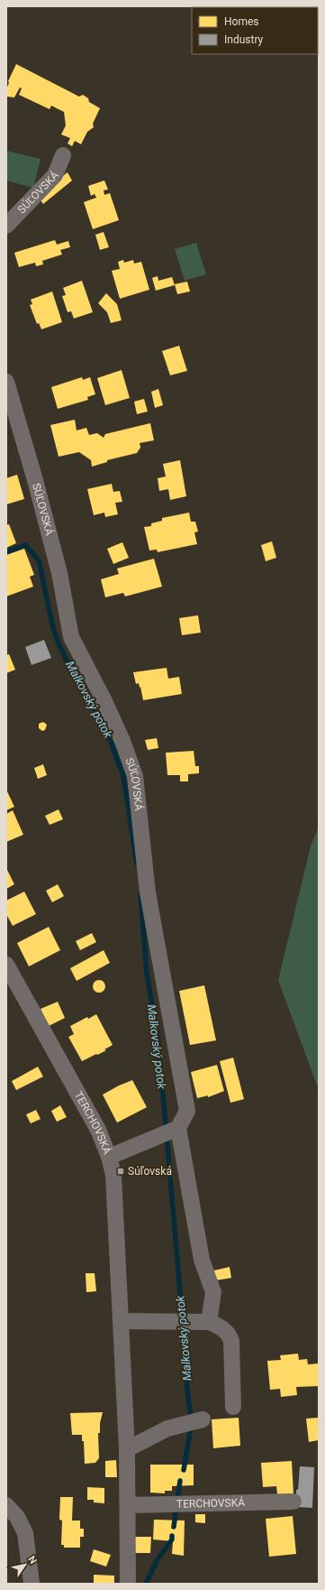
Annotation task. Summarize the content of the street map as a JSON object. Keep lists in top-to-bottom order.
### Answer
{
  "streets": {
    "street": ["SÚĽOVSKÁ", "TERCHOVSKÁ"]
  },
  "water": ["Malkovský potok"],
  "places": {
    "transit": ["Súľovská"]
  },
  "legend": ["Homes", "Industry"],
  "north": "top right"
}
